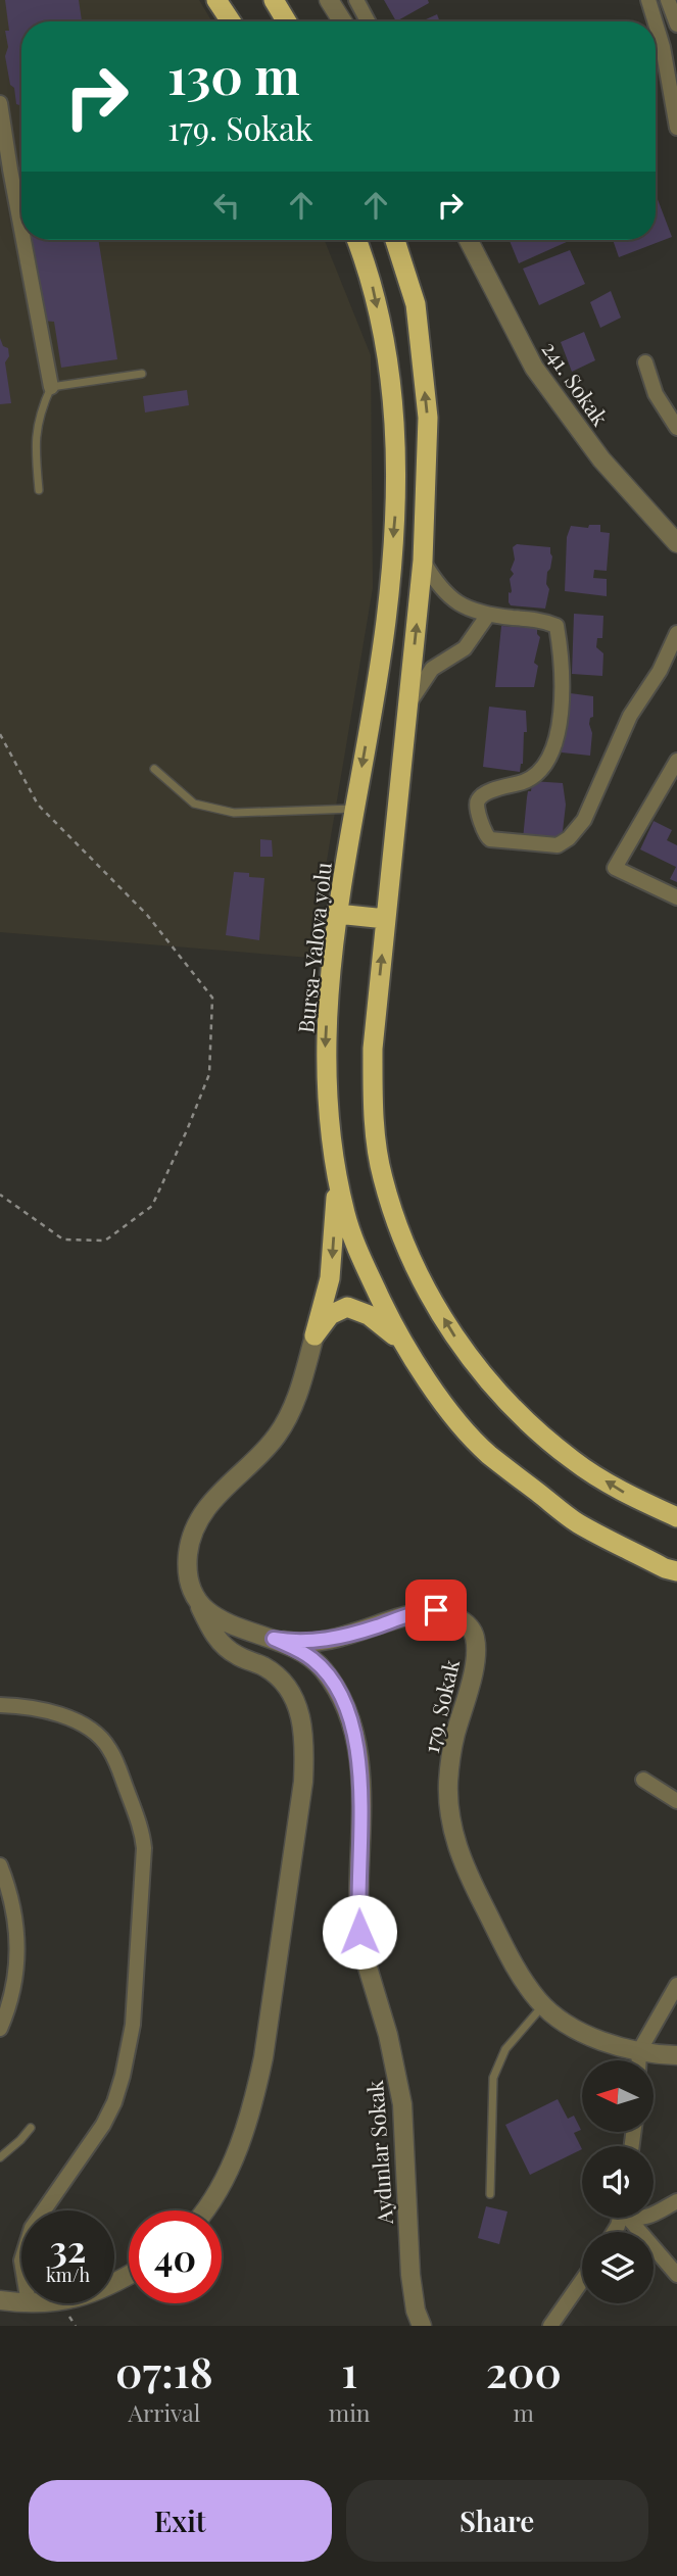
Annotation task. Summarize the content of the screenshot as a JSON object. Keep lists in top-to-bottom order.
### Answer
{
  "streets": {
    "highway": ["Bursa-Yalova yolu"],
    "street": ["241. Sokak", "179. Sokak", "Aydınlar Sokak"]
  },
  "crossings": [
    ["179. Sokak", "Aydınlar Sokak"]
  ],
  "north": "left",
  "page": {
    "turn": ["130 m", "179. Sokak"],
    "speed": "32 km/h",
    "limit": "40",
    "eta": [
      "07:18",
      "Arrival",
      "1",
      "min",
      "200",
      "m"
    ],
    "buttons": ["Exit", "Share"]
  }
}
